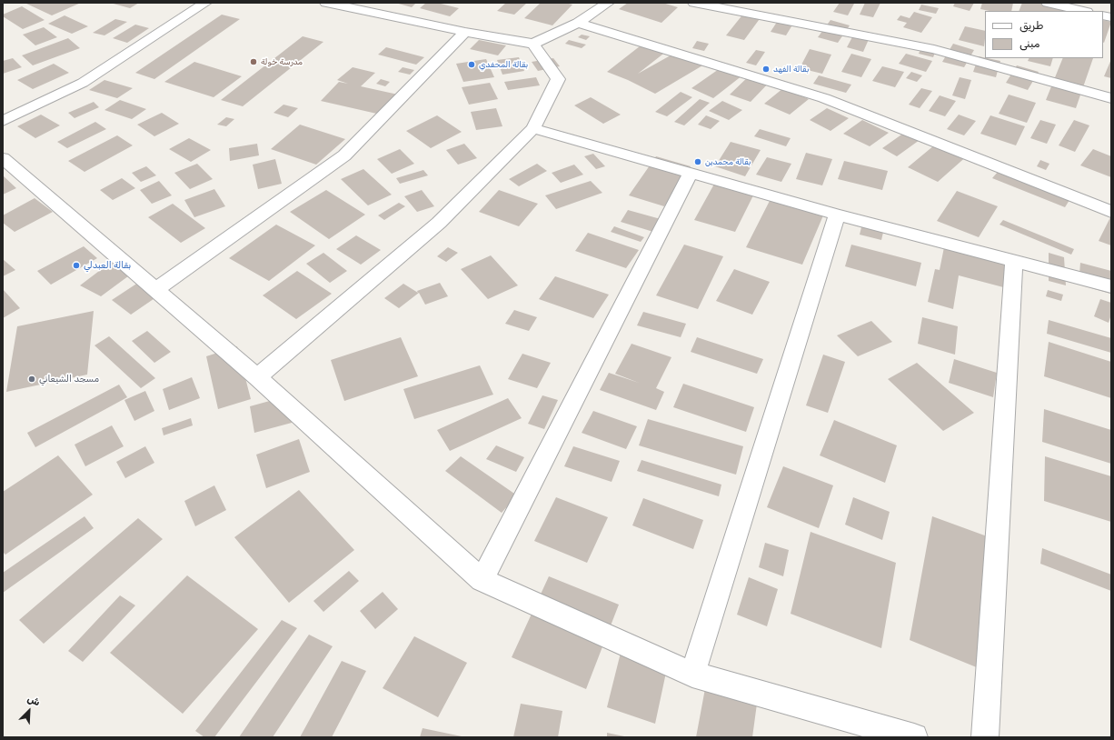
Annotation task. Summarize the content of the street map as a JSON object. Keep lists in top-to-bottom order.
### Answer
{
  "places": [
    "مدرسة خولة",
    "بقالة المحفدي",
    "بقالة الفهد",
    "بقالة محمدين",
    "بقالة العبدلي",
    "مسجد الشيعاني"
  ],
  "legend": ["طريق", "مبنى"],
  "north": "top right"
}
